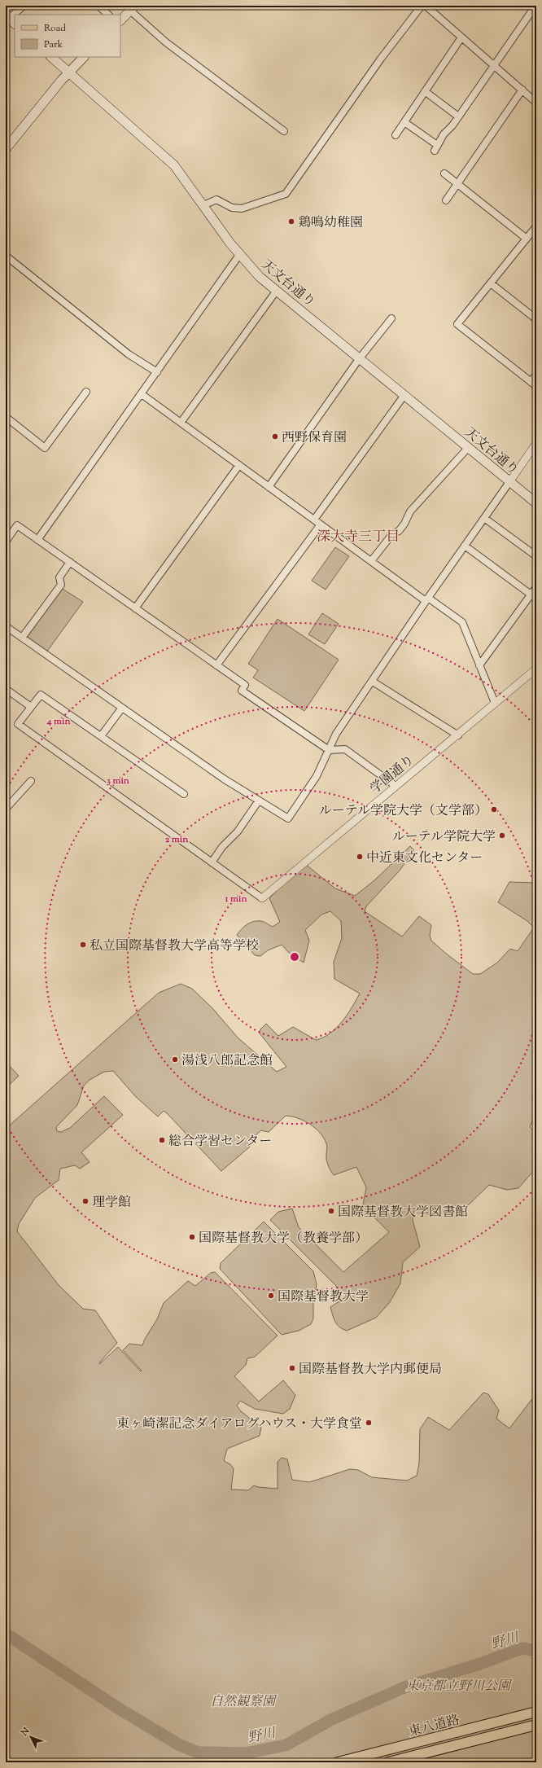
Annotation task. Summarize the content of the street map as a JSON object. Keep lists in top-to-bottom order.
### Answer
{
  "streets": {
    "main road": ["天文台通り", "東八道路"],
    "street": ["学園通り"]
  },
  "districts": ["深大寺三丁目"],
  "water": ["野川"],
  "parks": ["東京都立野川公園", "自然観察園"],
  "places": [
    "鶏鳴幼稚園",
    "西野保育園",
    "ルーテル学院大学（文学部）",
    "ルーテル学院大学",
    "中近東文化センター",
    "私立国際基督教大学高等学校",
    "湯浅八郎記念館",
    "総合学習センター",
    "理学館",
    "国際基督教大学図書館",
    "国際基督教大学（教養学部）",
    "国際基督教大学",
    "国際基督教大学内郵便局",
    "東ヶ崎潔記念ダイアログハウス・大学食堂"
  ],
  "legend": ["Road", "Park"],
  "north": "top left",
  "rings": [
    "4 min",
    "3 min",
    "2 min",
    "1 min"
  ]
}
